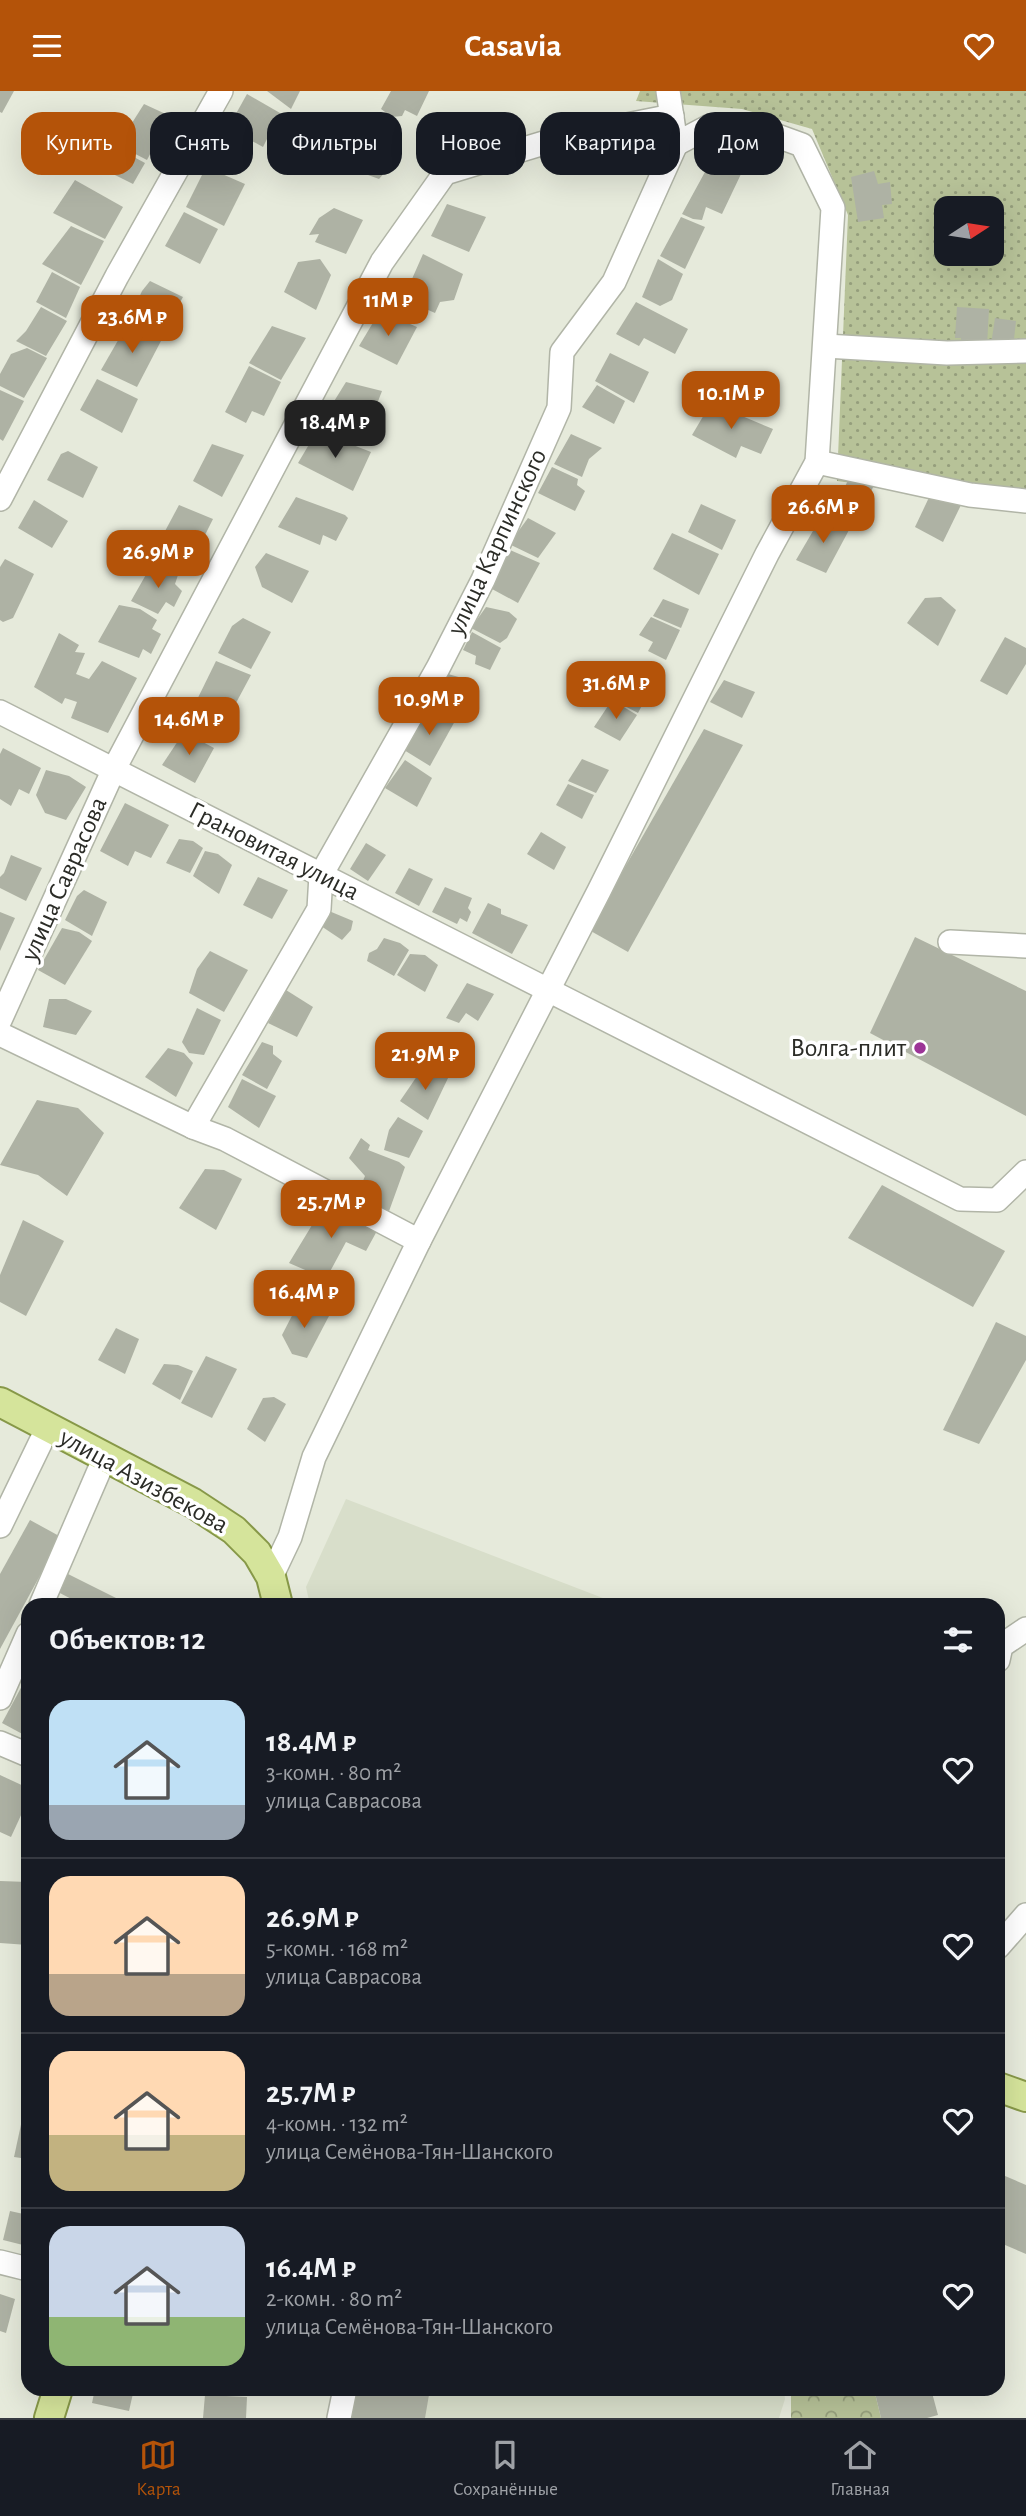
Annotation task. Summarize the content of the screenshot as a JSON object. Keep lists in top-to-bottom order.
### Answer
{
  "streets": {
    "main road": ["улица Азизбекова"],
    "street": ["улица Карпинского", "Грановитая улица", "улица Саврасова"]
  },
  "crossings": [
    ["улица Карпинского", "Грановитая улица"],
    ["Грановитая улица", "улица Саврасова"]
  ],
  "places": ["Волга-плит"],
  "north": "right",
  "page": {
    "header": "Casavia",
    "chip": [
      "Купить",
      "Снять",
      "Фильтры",
      "Новое",
      "Квартира",
      "Дом"
    ],
    "price": [
      "11M ₽",
      "23.6M ₽",
      "10.1M ₽",
      "18.4M ₽",
      "26.6M ₽",
      "26.9M ₽",
      "31.6M ₽",
      "10.9M ₽",
      "14.6M ₽",
      "21.9M ₽",
      "25.7M ₽",
      "16.4M ₽"
    ],
    "heading": "Объектов: 12",
    "list": [
      {
        "name": "18.4M ₽",
        "note": "3-комн. · 80 m² · улица Саврасова"
      },
      {
        "name": "26.9M ₽",
        "note": "5-комн. · 168 m² · улица Саврасова"
      },
      {
        "name": "25.7M ₽",
        "note": "4-комн. · 132 m² · улица Семёнова-Тян-Шанского"
      },
      {
        "name": "16.4M ₽",
        "note": "2-комн. · 80 m² · улица Семёнова-Тян-Шанского"
      }
    ],
    "tabs": ["Карта", "Сохранённые", "Главная"]
  }
}
